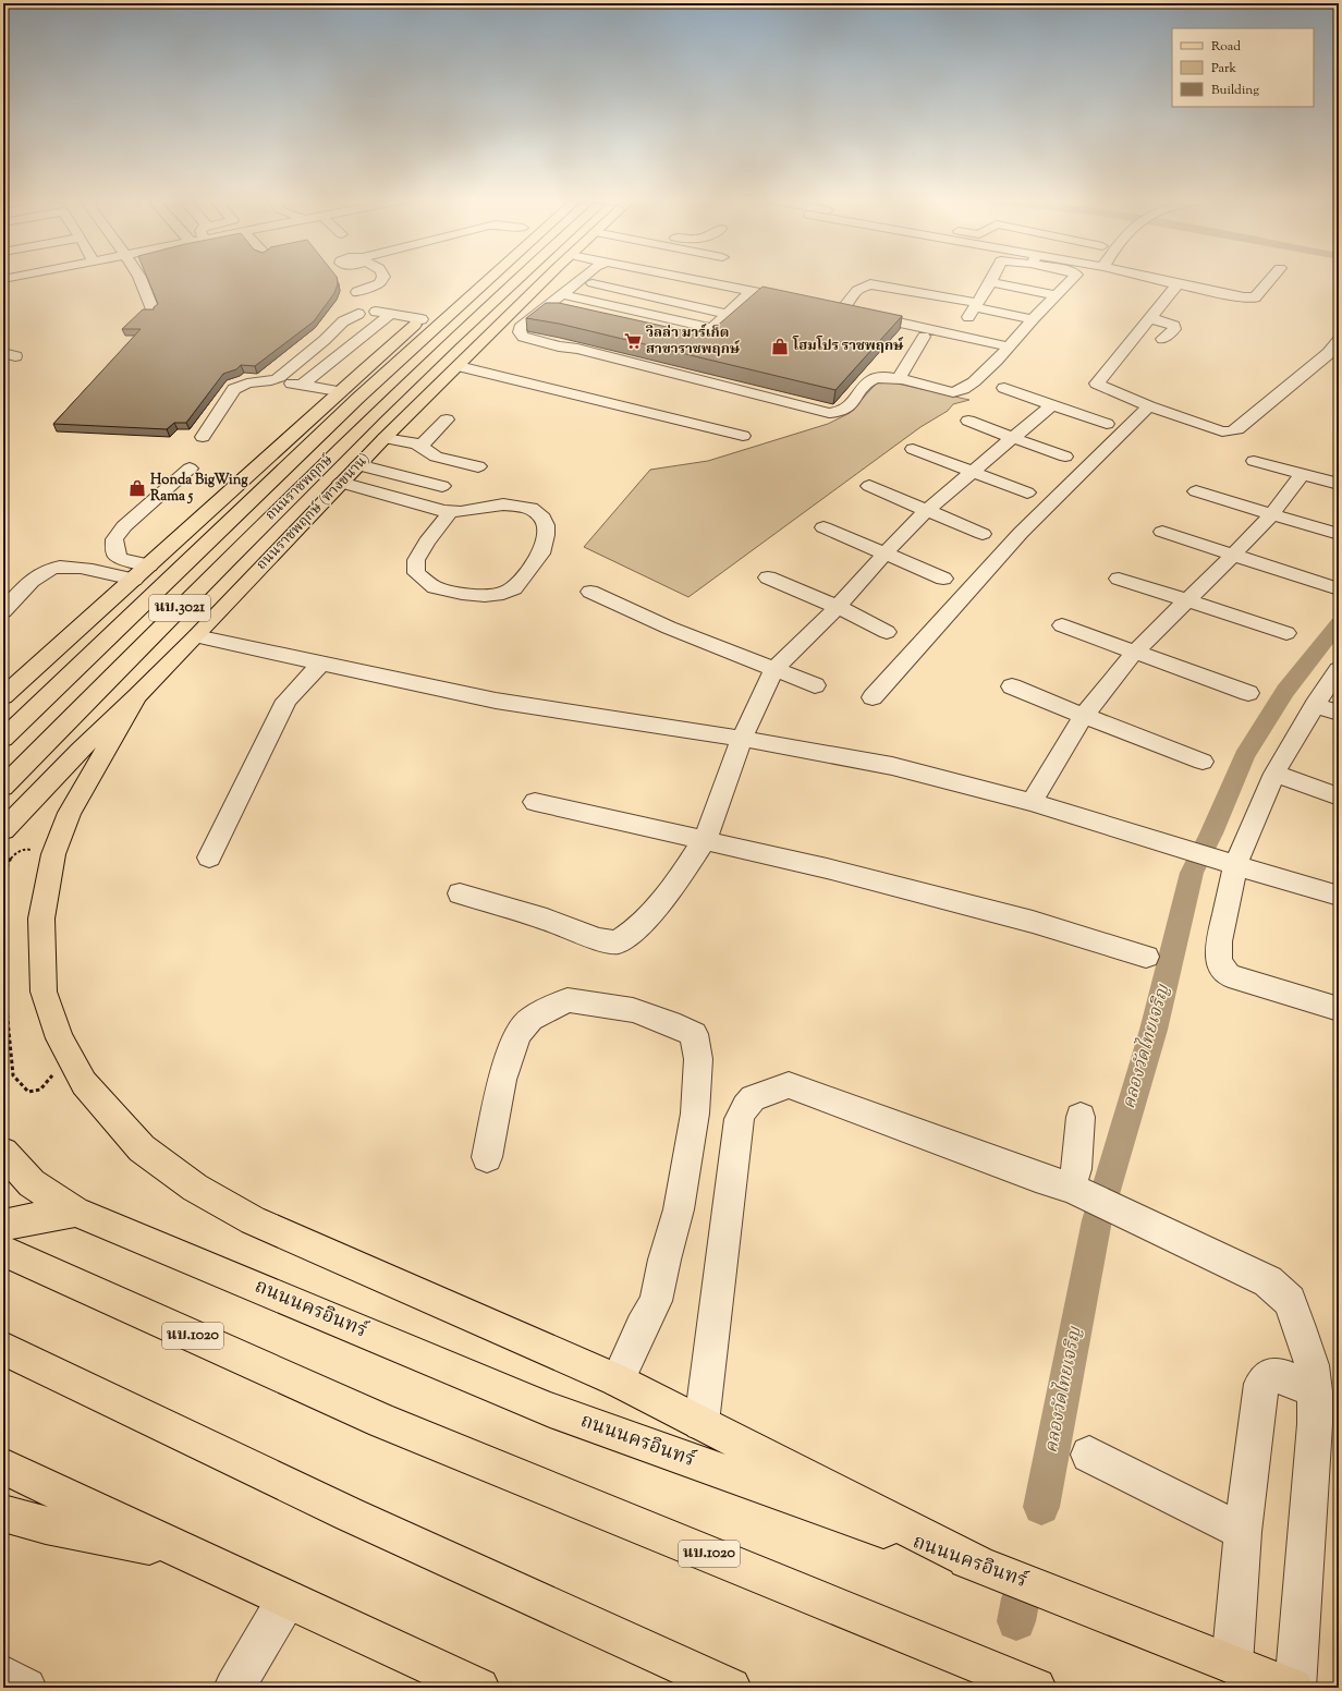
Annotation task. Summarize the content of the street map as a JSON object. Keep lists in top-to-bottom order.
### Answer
{
  "streets": {
    "main road": [
      "ถนนราชพฤกษ์",
      "ถนนราชพฤกษ์ (ทางขนาน)",
      "นบ.3021",
      "ถนนนครอินทร์",
      "นบ.1020"
    ]
  },
  "water": ["คลองวัดไทยเจริญ"],
  "places": {
    "supermarket": ["วิลล่า มาร์เก็ต สาขาราชพฤกษ์"],
    "shop": ["โฮมโปร ราชพฤกษ์", "Honda BigWing Rama 5"]
  },
  "legend": ["Road", "Park", "Building"]
}
